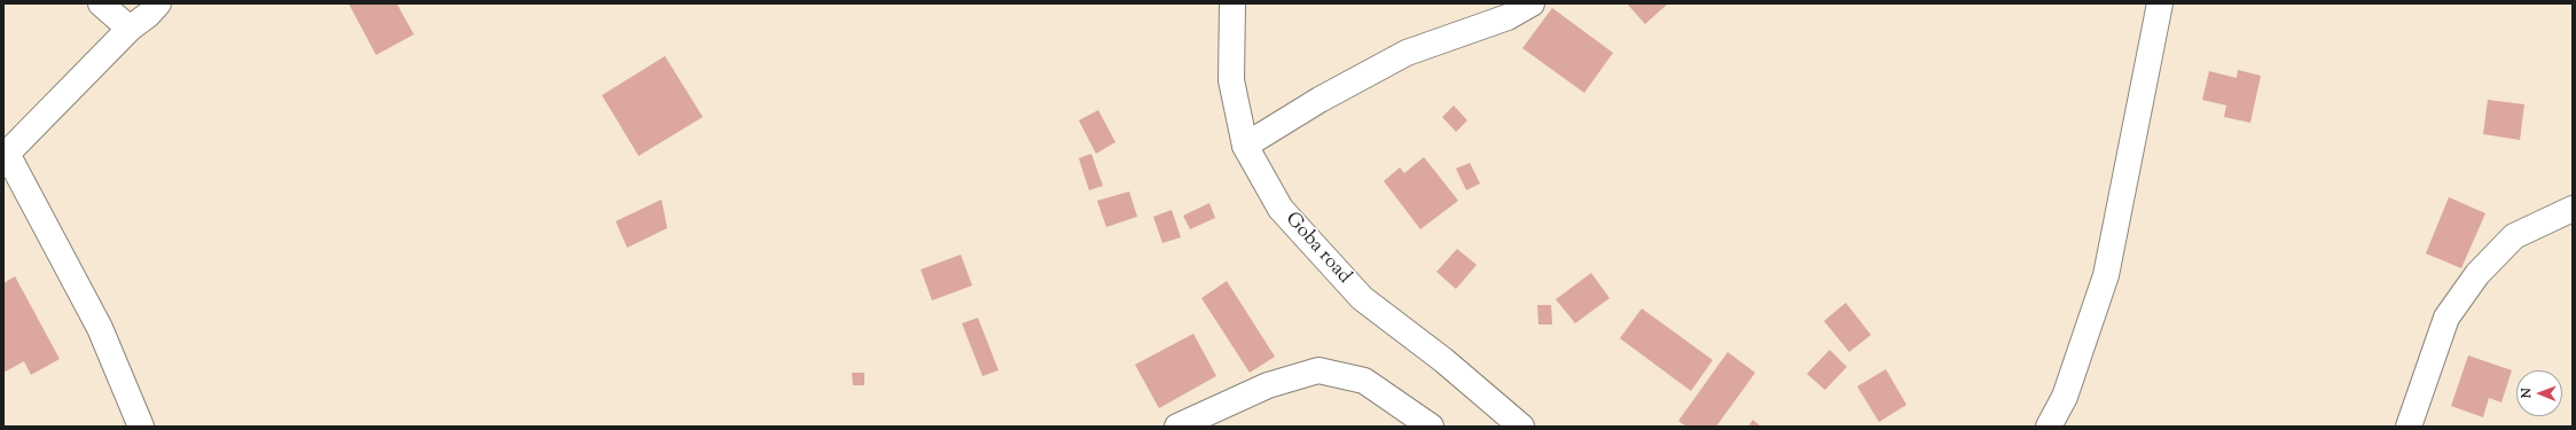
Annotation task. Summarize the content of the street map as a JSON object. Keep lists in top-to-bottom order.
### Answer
{
  "streets": {
    "street": ["Goba road"]
  },
  "north": "left"
}
